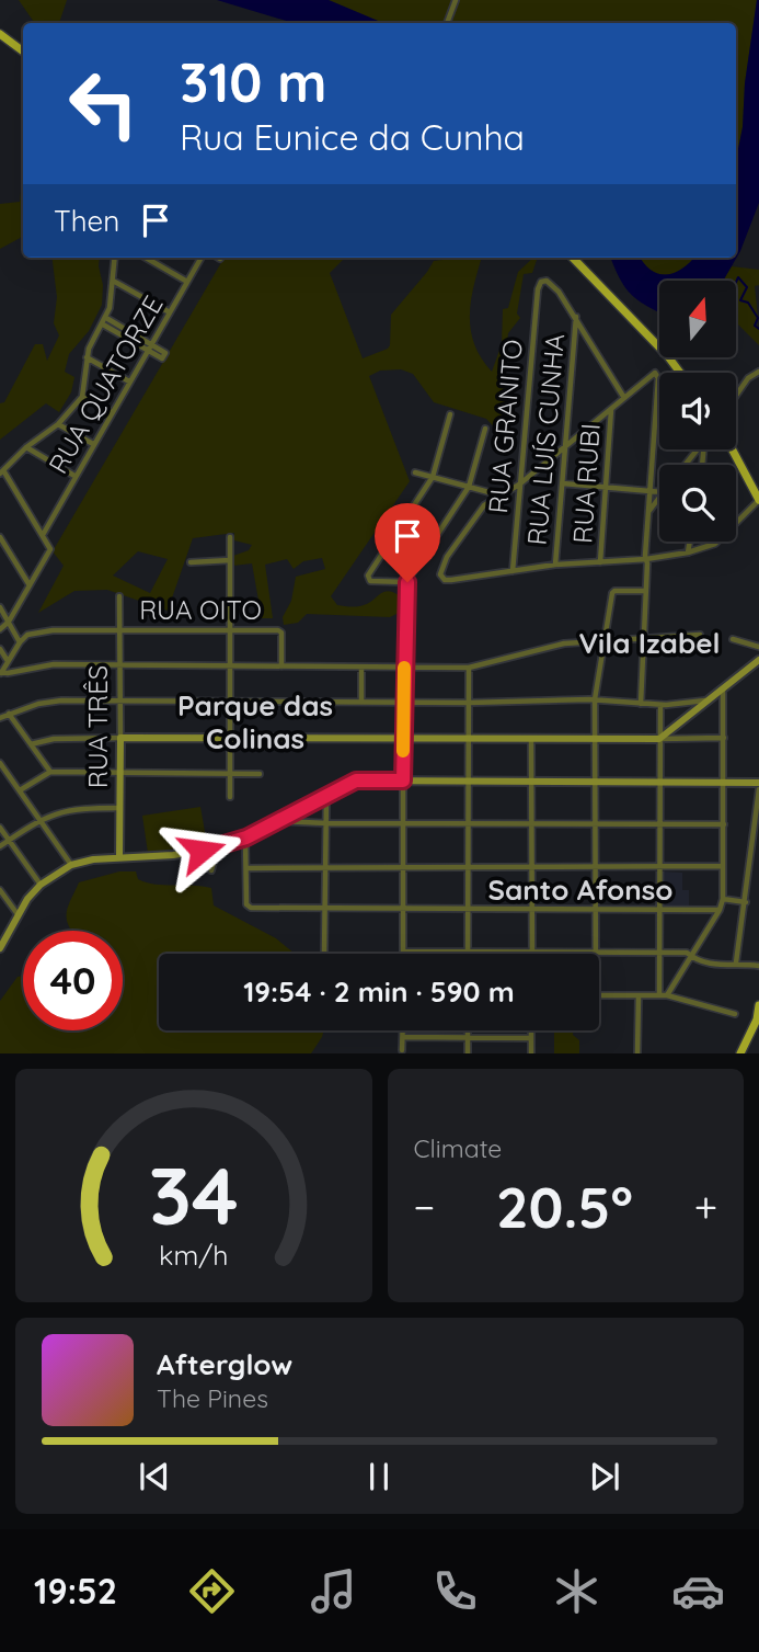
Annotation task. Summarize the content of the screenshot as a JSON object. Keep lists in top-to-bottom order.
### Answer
{
  "streets": {
    "street": [
      "RUA QUATORZE",
      "RUA GRANITO",
      "RUA LUÍS CUNHA",
      "RUA RUBI",
      "RUA OITO",
      "RUA TRÊS"
    ]
  },
  "crossings": [
    ["RUA GRANITO", "RUA LUÍS CUNHA"],
    ["RUA OITO", "RUA TRÊS"]
  ],
  "districts": ["Vila Izabel", "Parque das Colinas", "Santo Afonso"],
  "north": "top",
  "page": {
    "turn": ["310 m", "Rua Eunice da Cunha"],
    "then": "Then",
    "limit": "40",
    "trip": "19:54 · 2 min · 590 m",
    "tile": "Climate",
    "heat": ["−", "20.5°", "+"],
    "song": ["Afterglow", "The Pines"],
    "tabs": "19:52",
    "gauge": ["34", "km/h"]
  }
}
